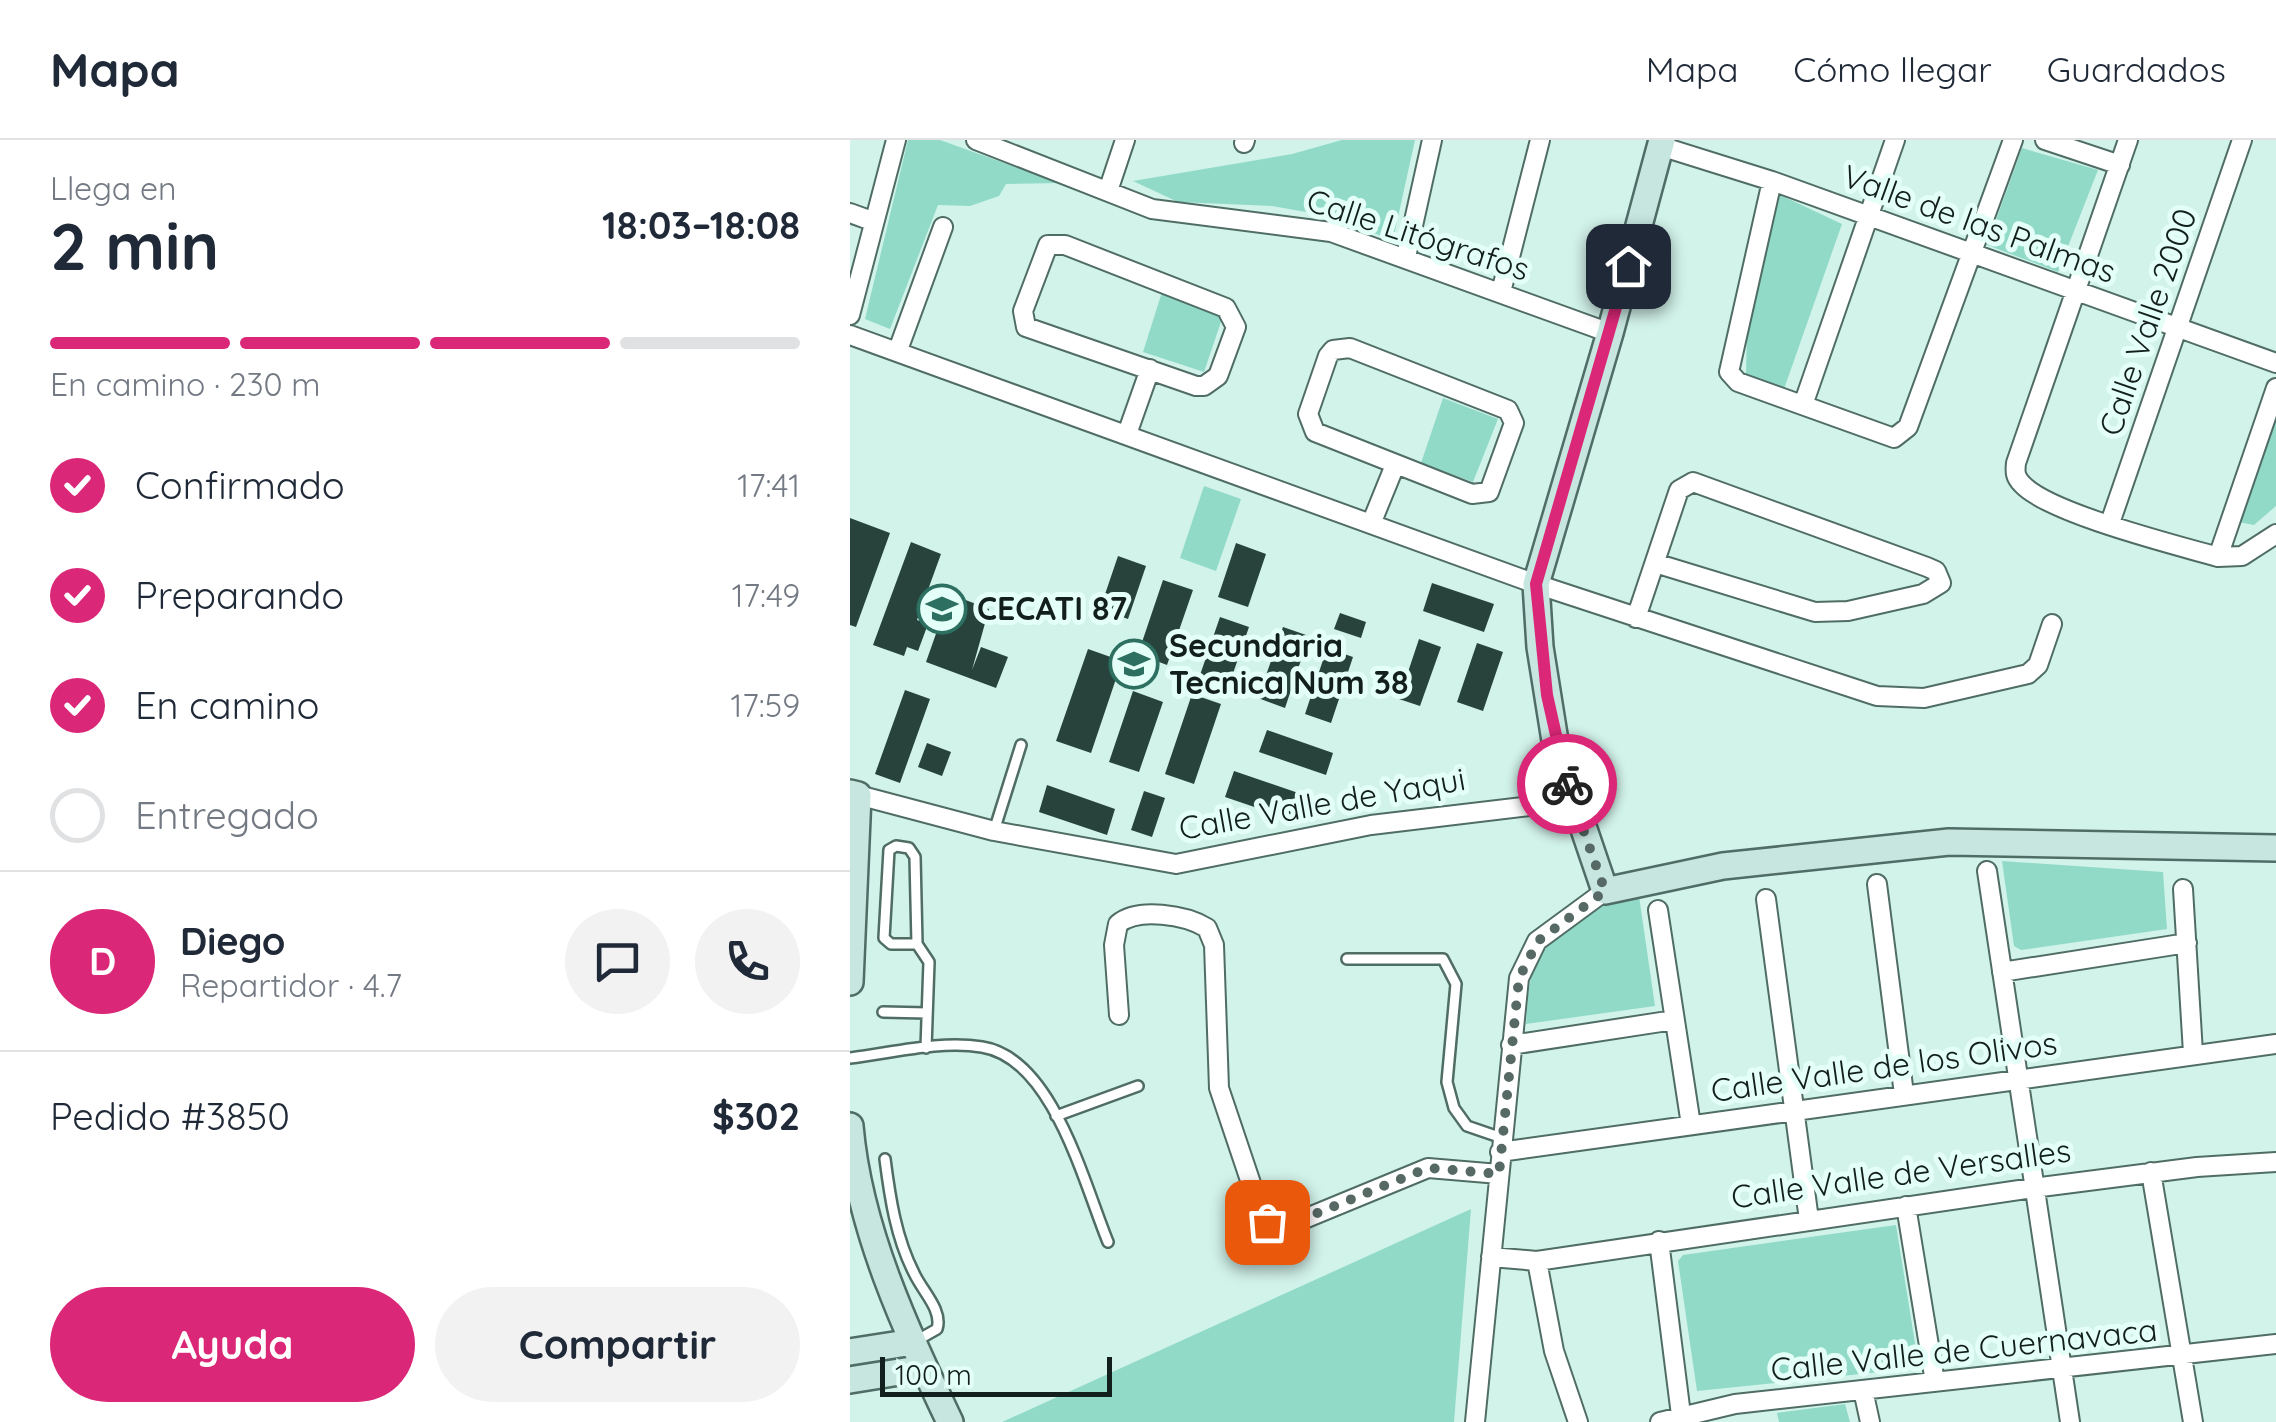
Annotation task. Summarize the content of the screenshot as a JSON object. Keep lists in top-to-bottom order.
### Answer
{
  "streets": {
    "street": [
      "Valle de las Palmas",
      "Calle Litógrafos",
      "Calle Valle 2000",
      "Calle Valle de Yaqui",
      "Calle Valle de los Olivos",
      "Calle Valle de Versalles",
      "Calle Valle de Cuernavaca"
    ]
  },
  "crossings": [
    ["Valle de las Palmas", "Calle Valle 2000"]
  ],
  "places": {
    "school or university": ["CECATI 87", "Secundaria Tecnica Num 38"]
  },
  "scale_bar": "100 m",
  "page": {
    "header": "Mapa",
    "nav": ["Mapa", "Cómo llegar", "Guardados"],
    "heading": ["2 min", "Llega en", "18:03–18:08"],
    "panel": [
      "Diego",
      "Repartidor · 4.7",
      "Pedido #3850",
      "$302"
    ],
    "bar": "En camino · 230 m",
    "list": [
      ["Confirmado", "17:41"],
      ["Preparando", "17:49"],
      ["En camino", "17:59"],
      "Entregado"
    ],
    "round": "D",
    "buttons": ["Ayuda", "Compartir"],
    "scale": "100 m"
  }
}
